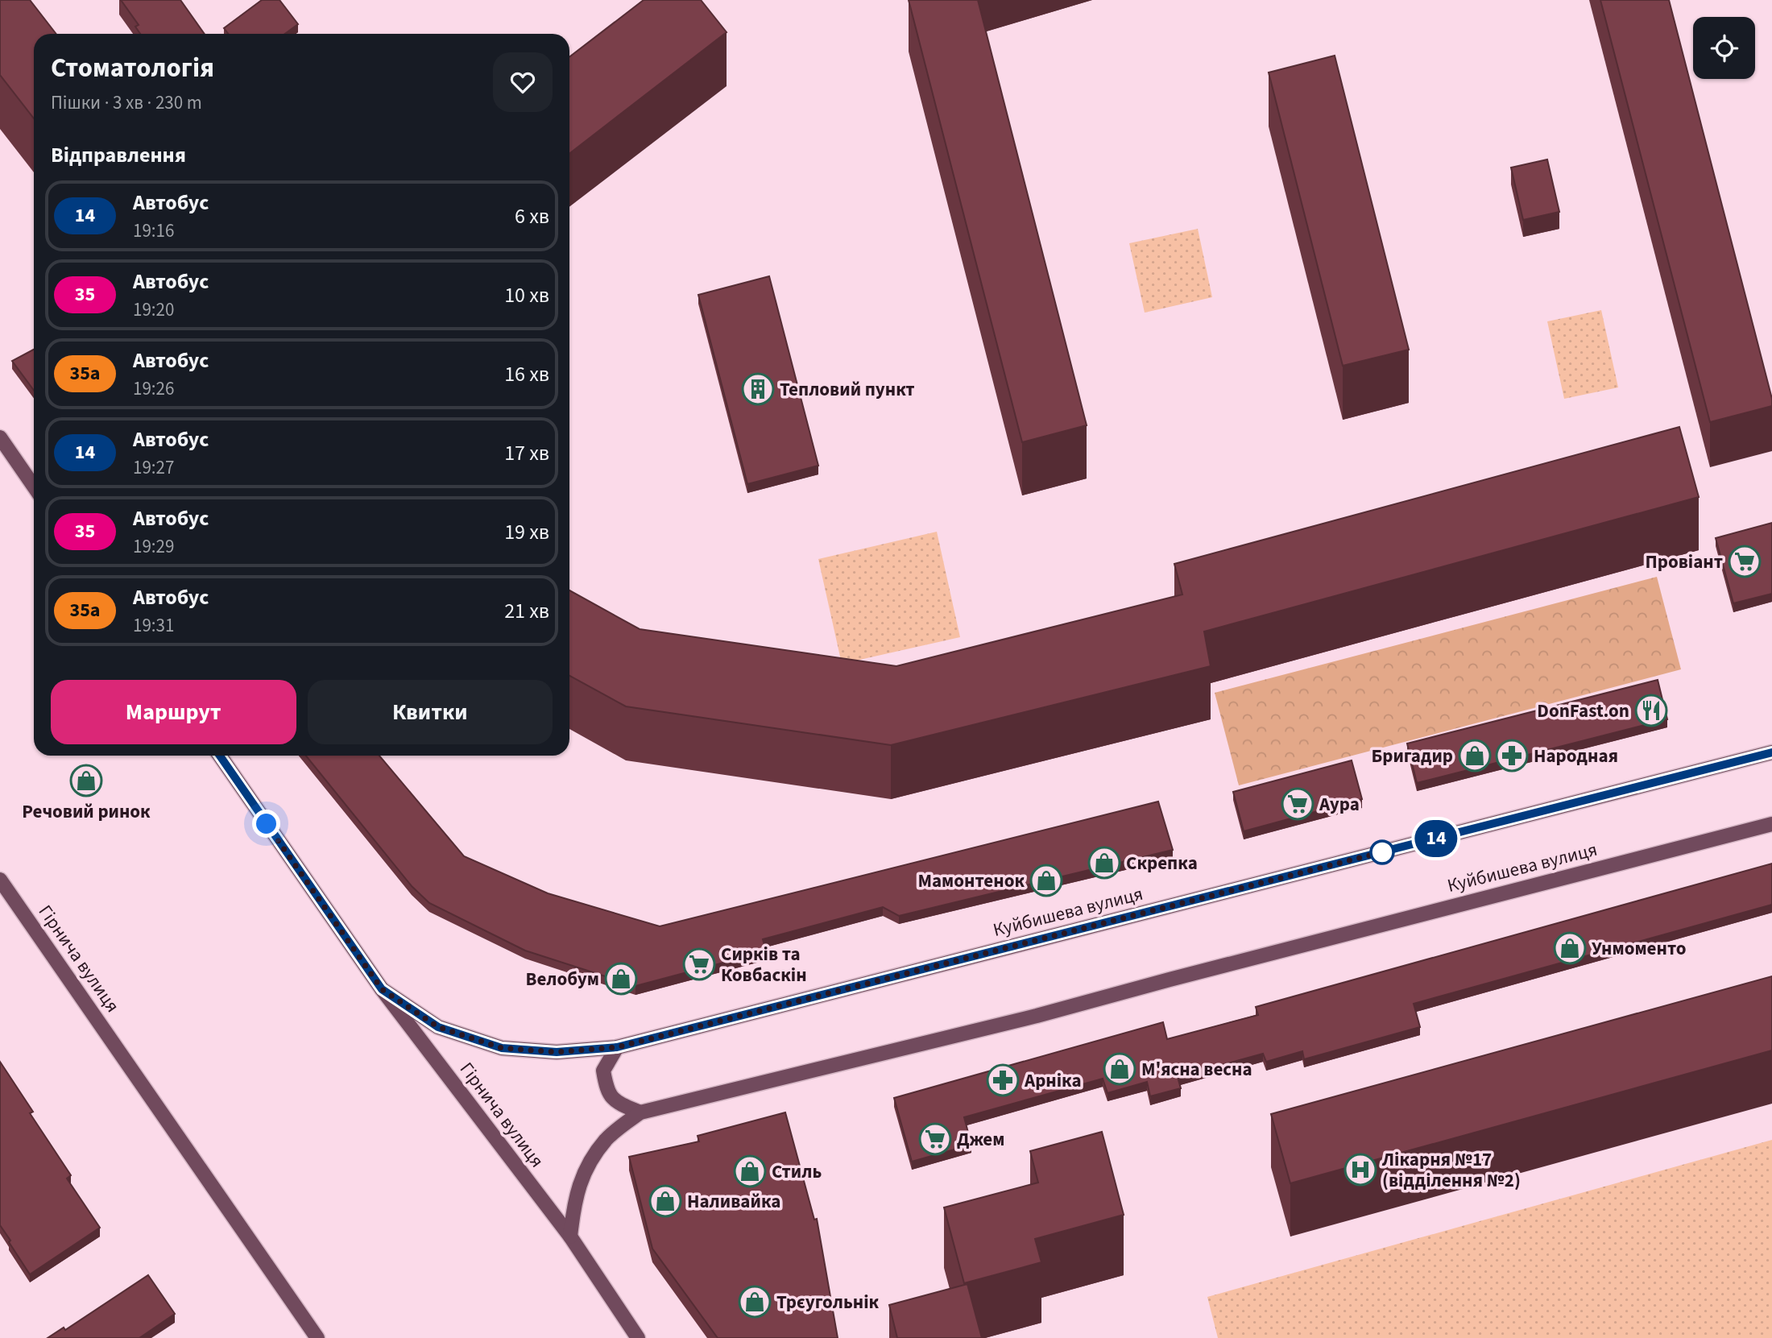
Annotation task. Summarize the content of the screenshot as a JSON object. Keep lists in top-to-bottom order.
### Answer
{
  "streets": {
    "main road": ["Куйбишева вулиця", "Гірнича вулиця"]
  },
  "crossings": [
    ["Куйбишева вулиця", "Гірнича вулиця"]
  ],
  "places": {
    "building": ["Тепловий пункт"],
    "supermarket": [
      "Провіант",
      "Аура",
      "Сирків та Ковбаскін",
      "Джем"
    ],
    "restaurant": ["DonFast.on"],
    "shop": [
      "Бригадир",
      "Речовий ринок",
      "Скрепка",
      "Мамонтенок",
      "Унмоменто",
      "Велобум",
      "М'ясна весна",
      "Стиль",
      "Наливайка",
      "Трєугольнік"
    ],
    "pharmacy": ["Народная", "Арніка"],
    "hospital": ["Лікарня №17 (відділення №2)"]
  },
  "lines": ["bus line 14"],
  "page": {
    "on_map": "14",
    "heading": [
      ["Стоматологія", "Пішки · 3 хв · 230 m"],
      "Відправлення"
    ],
    "list": [
      {
        "mark": "14",
        "name": "Автобус",
        "note": "19:16",
        "value": "6 хв"
      },
      {
        "mark": "35",
        "name": "Автобус",
        "note": "19:20",
        "value": "10 хв"
      },
      {
        "mark": "35а",
        "name": "Автобус",
        "note": "19:26",
        "value": "16 хв"
      },
      {
        "mark": "14",
        "name": "Автобус",
        "note": "19:27",
        "value": "17 хв"
      },
      {
        "mark": "35",
        "name": "Автобус",
        "note": "19:29",
        "value": "19 хв"
      },
      {
        "mark": "35а",
        "name": "Автобус",
        "note": "19:31",
        "value": "21 хв"
      }
    ],
    "buttons": ["Маршрут", "Квитки"]
  }
}
